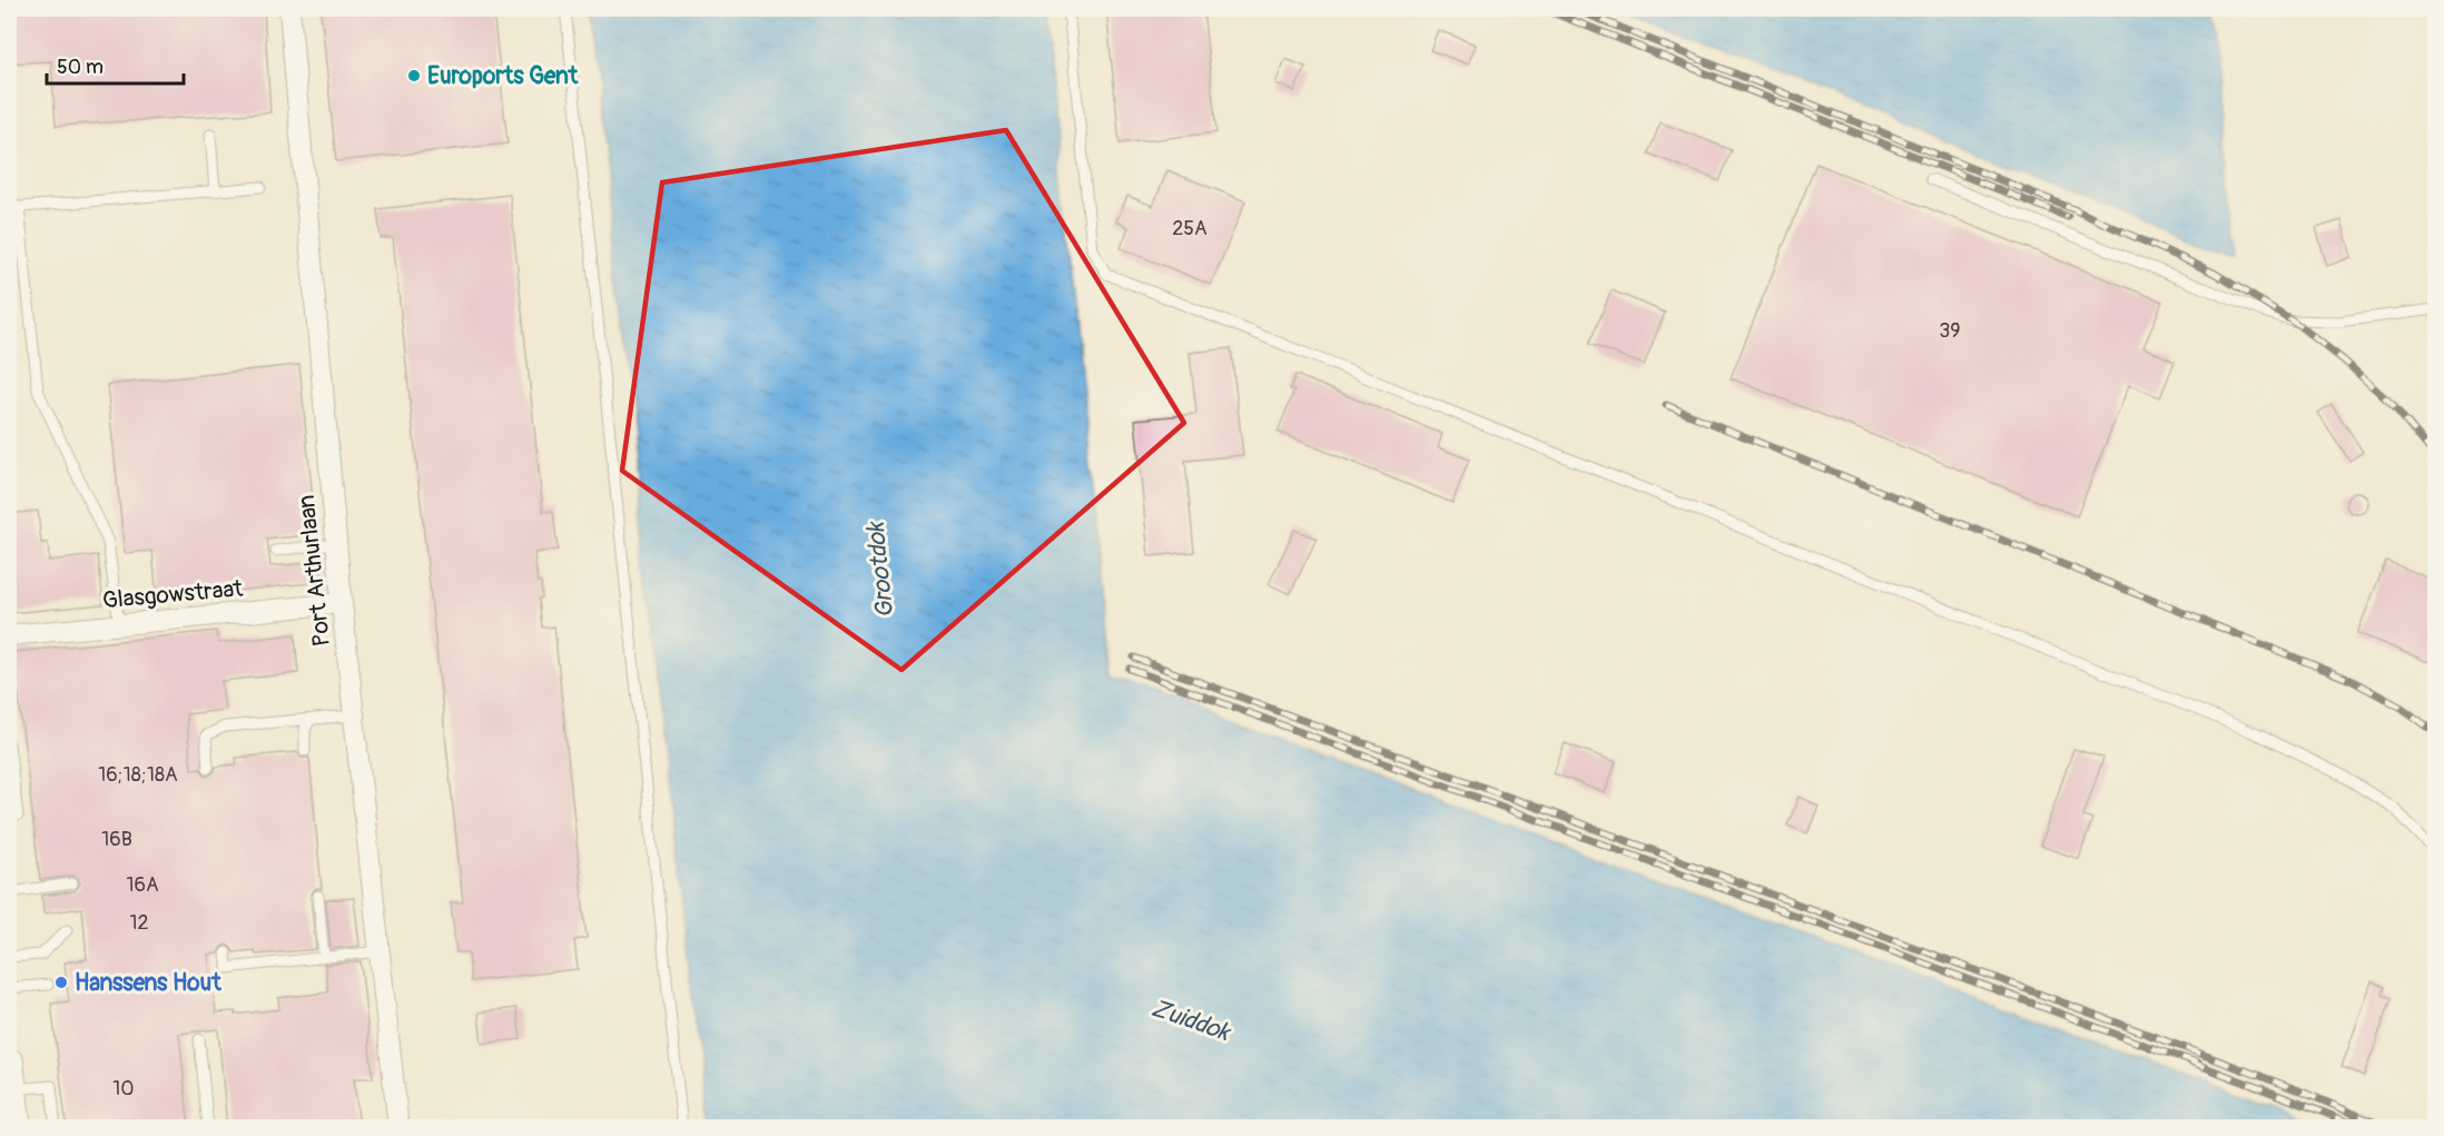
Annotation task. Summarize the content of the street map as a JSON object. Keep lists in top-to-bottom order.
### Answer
{
  "streets": {
    "street": ["Port Arthurlaan", "Glasgowstraat"]
  },
  "crossings": [
    ["Port Arthurlaan", "Glasgowstraat"]
  ],
  "water": ["Grootdok", "Zuiddok"],
  "places": ["Euroports Gent", "Hanssens Hout"],
  "house_numbers": [
    "25A",
    "39",
    "16;18;18A",
    "16B",
    "16A",
    "12",
    "10"
  ],
  "scale_bar": "50 m"
}
